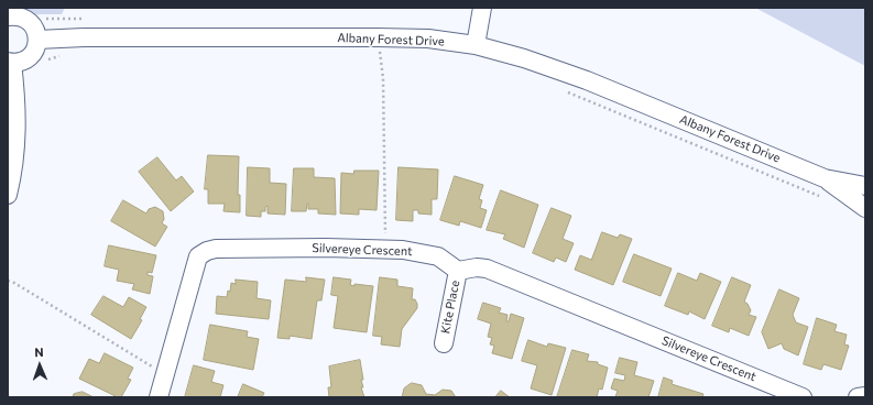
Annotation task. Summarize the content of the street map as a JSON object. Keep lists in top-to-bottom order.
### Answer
{
  "streets": {
    "street": ["Albany Forest Drive", "Silvereye Crescent", "Kite Place"]
  },
  "crossings": [
    ["Silvereye Crescent", "Kite Place"]
  ],
  "north": "top"
}
